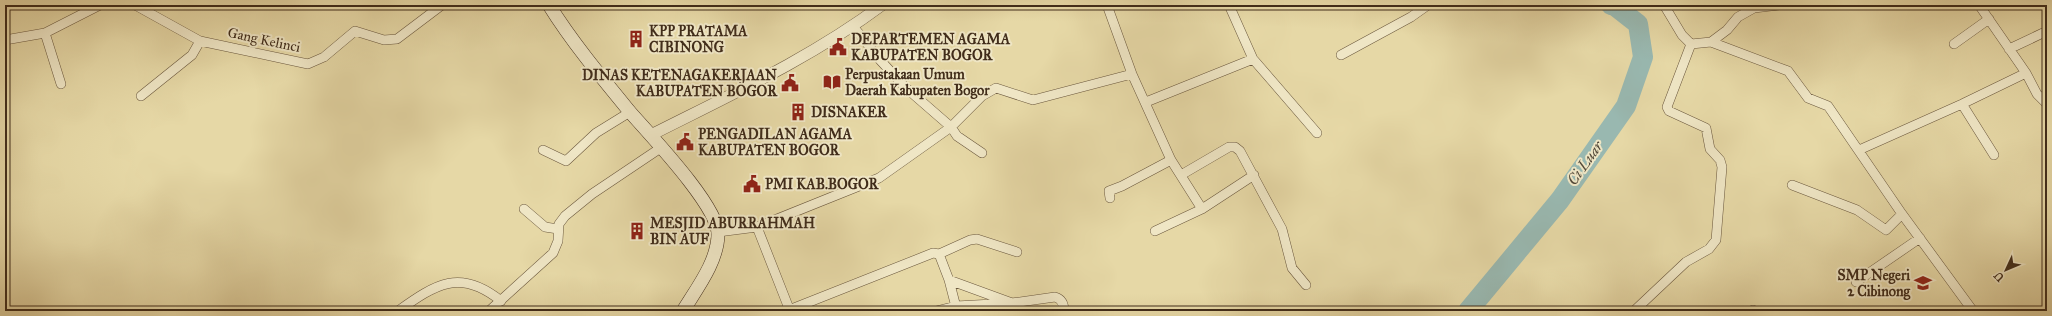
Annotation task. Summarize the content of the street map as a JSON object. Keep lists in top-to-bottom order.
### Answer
{
  "streets": {
    "street": ["Gang Kelinci"]
  },
  "water": ["Ci Luar"],
  "places": {
    "building": ["KPP PRATAMA CIBINONG", "DISNAKER", "MESJID ABURRAHMAH BIN AUF"],
    "public building": [
      "DEPARTEMEN AGAMA KABUPATEN BOGOR",
      "DINAS KETENAGAKERJAAN KABUPATEN BOGOR",
      "PENGADILAN AGAMA KABUPATEN BOGOR",
      "PMI KAB.BOGOR"
    ],
    "library": ["Perpustakaan Umum Daerah Kabupaten Bogor"],
    "school or university": ["SMP Negeri 2 Cibinong"]
  },
  "north": "bottom left"
}
